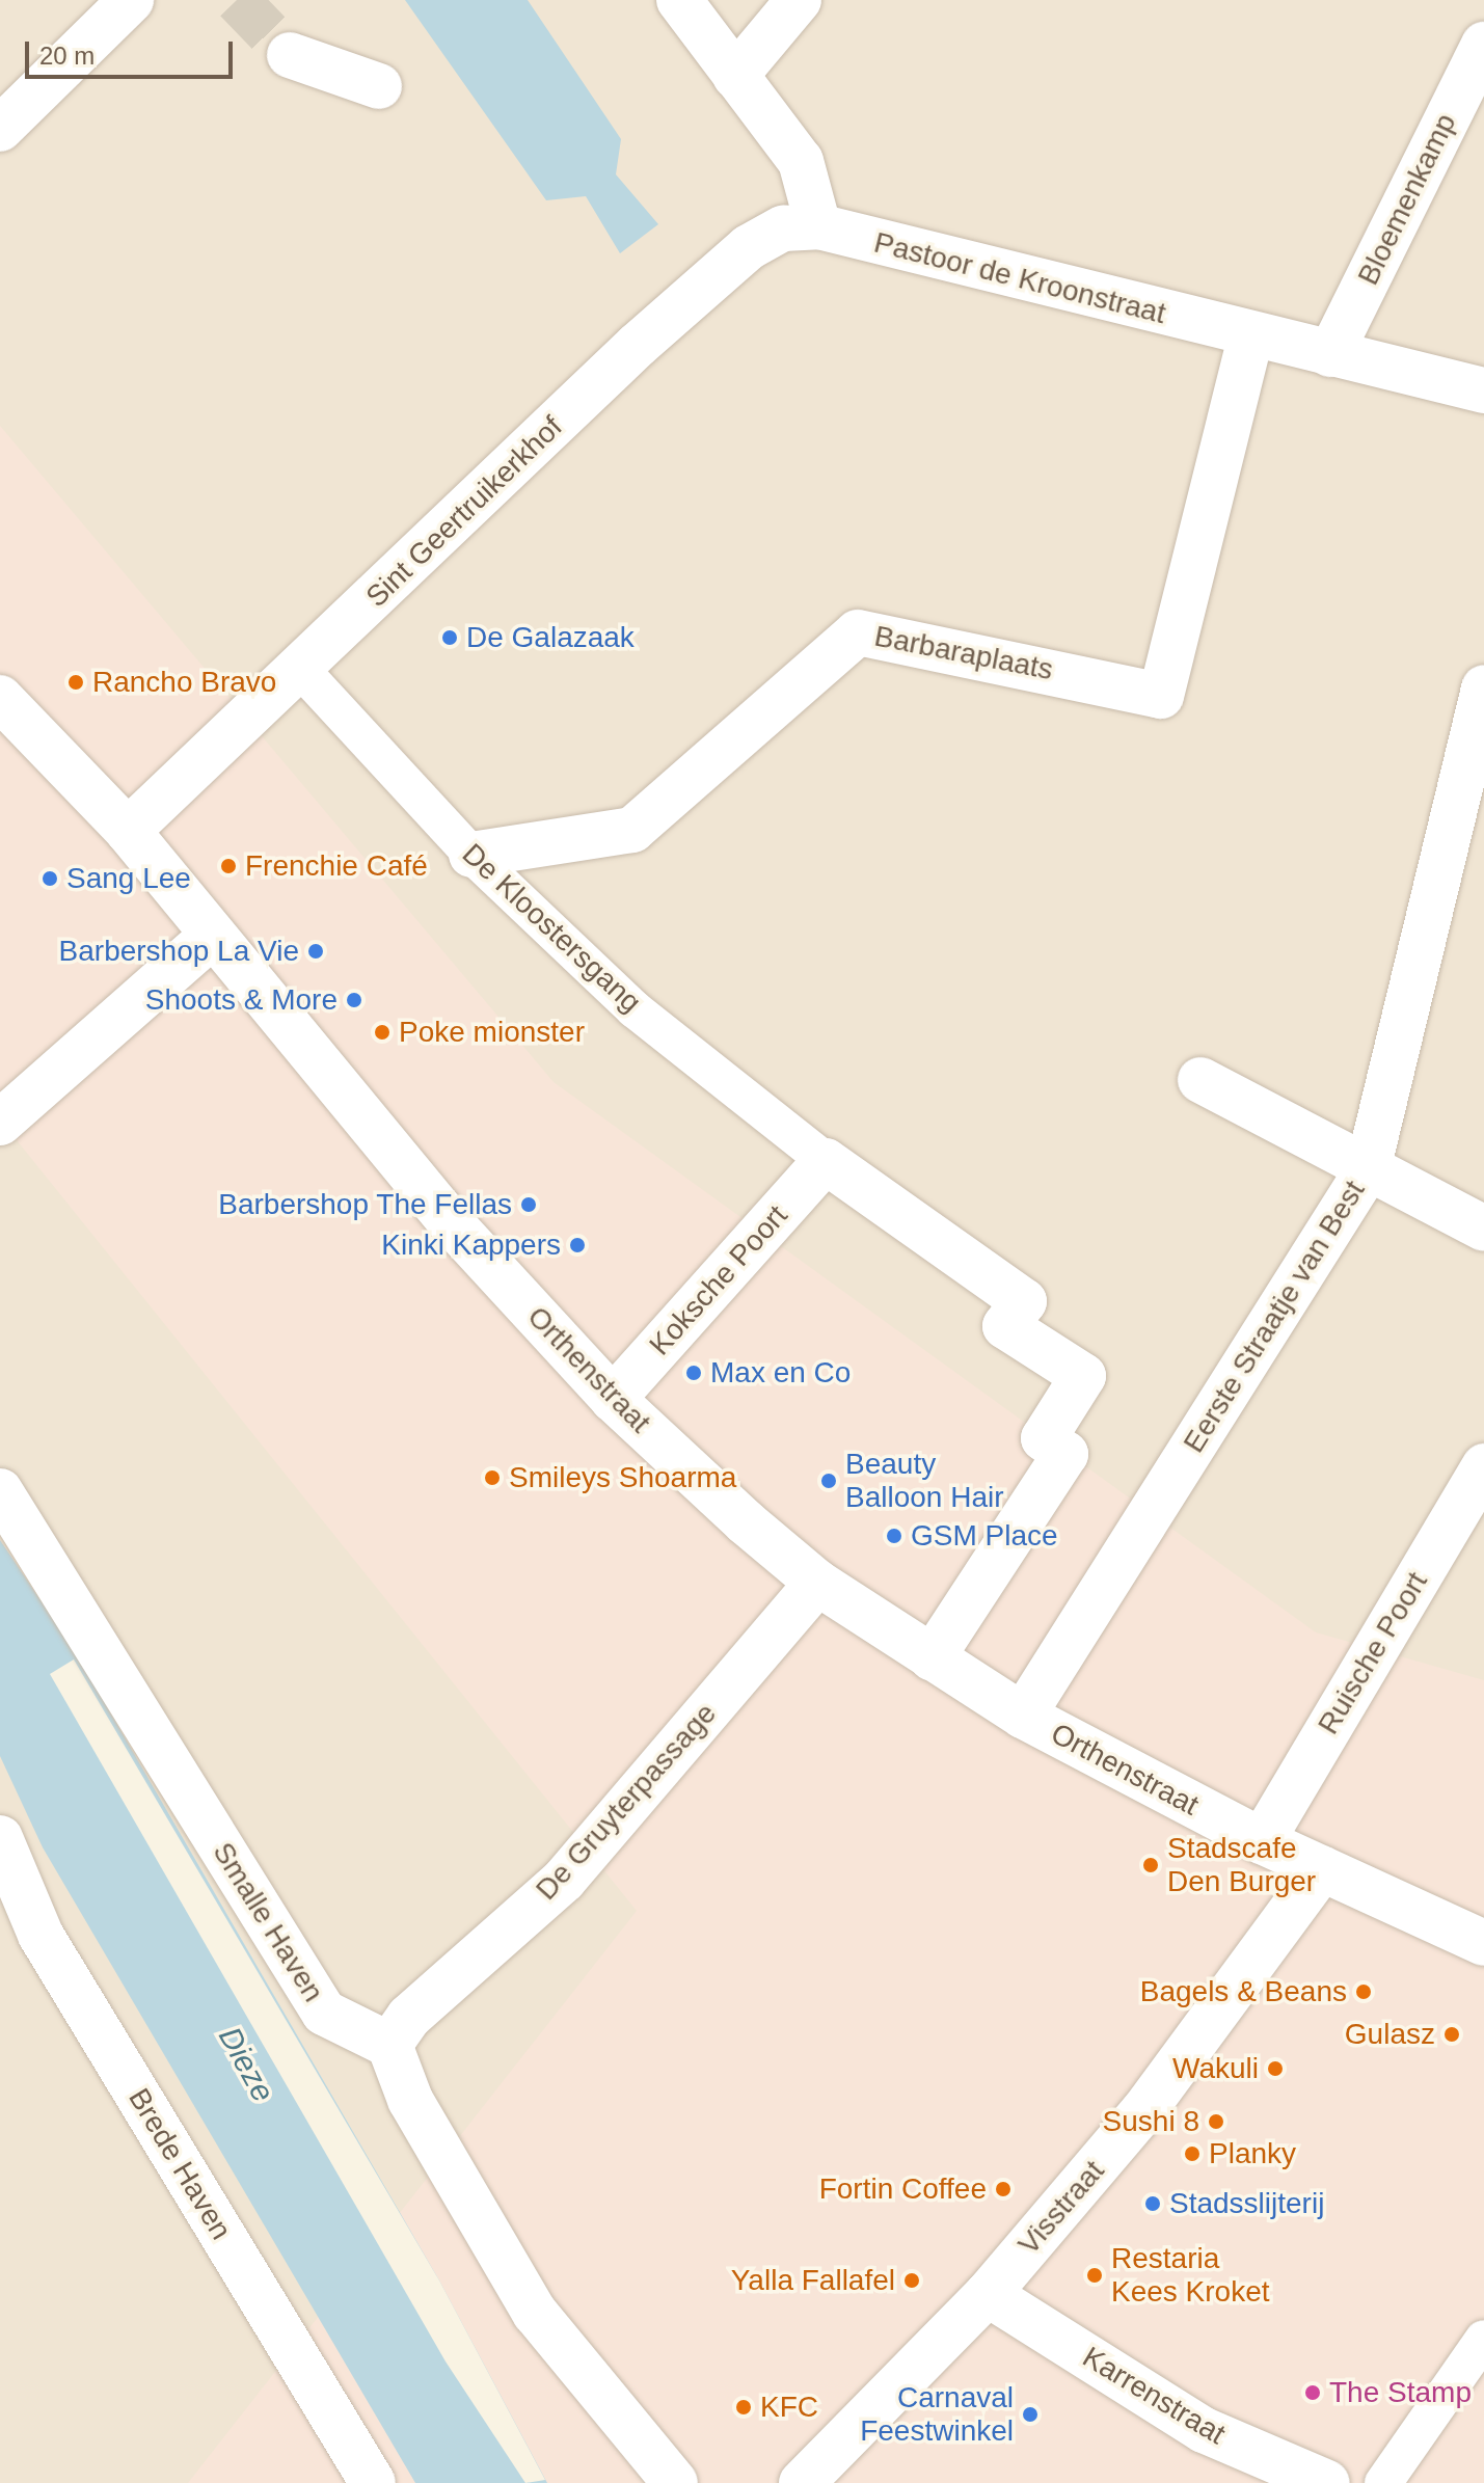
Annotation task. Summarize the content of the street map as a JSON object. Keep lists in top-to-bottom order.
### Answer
{
  "streets": {
    "street": [
      "Bloemenkamp",
      "Pastoor de Kroonstraat",
      "Sint Geertruikerkhof",
      "Barbaraplaats",
      "Koksche Poort",
      "Eerste Straatje van Best",
      "Orthenstraat",
      "Ruische Poort",
      "De Gruyterpassage",
      "Smalle Haven",
      "Brede Haven",
      "Visstraat",
      "Karrenstraat"
    ],
    "lane": ["De Kloostersgang"]
  },
  "crossings": [
    ["Bloemenkamp", "Pastoor de Kroonstraat"],
    ["Pastoor de Kroonstraat", "Sint Geertruikerkhof"],
    ["Pastoor de Kroonstraat", "Barbaraplaats"],
    ["Sint Geertruikerkhof", "De Kloostersgang"],
    ["Sint Geertruikerkhof", "Orthenstraat"],
    ["Barbaraplaats", "De Kloostersgang"],
    ["De Kloostersgang", "Koksche Poort"],
    ["Koksche Poort", "Orthenstraat"],
    ["Eerste Straatje van Best", "Orthenstraat"],
    ["Orthenstraat", "Ruische Poort"],
    ["Orthenstraat", "De Gruyterpassage"],
    ["Orthenstraat", "Visstraat"],
    ["De Gruyterpassage", "Smalle Haven"],
    ["Visstraat", "Karrenstraat"]
  ],
  "water": ["Dieze"],
  "places": [
    "De Galazaak",
    "Rancho Bravo",
    "Frenchie Café",
    "Sang Lee",
    "Barbershop La Vie",
    "Shoots & More",
    "Poke mionster",
    "Barbershop The Fellas",
    "Kinki Kappers",
    "Max en Co",
    "Smileys Shoarma",
    "Beauty Balloon Hair",
    "GSM Place",
    "Stadscafe Den Burger",
    "Bagels & Beans",
    "Gulasz",
    "Wakuli",
    "Sushi 8",
    "Planky",
    "Fortin Coffee",
    "Stadsslijterij",
    "Restaria Kees Kroket",
    "Yalla Fallafel",
    "The Stamp",
    "KFC",
    "Carnaval Feestwinkel"
  ],
  "scale_bar": "20 m"
}
